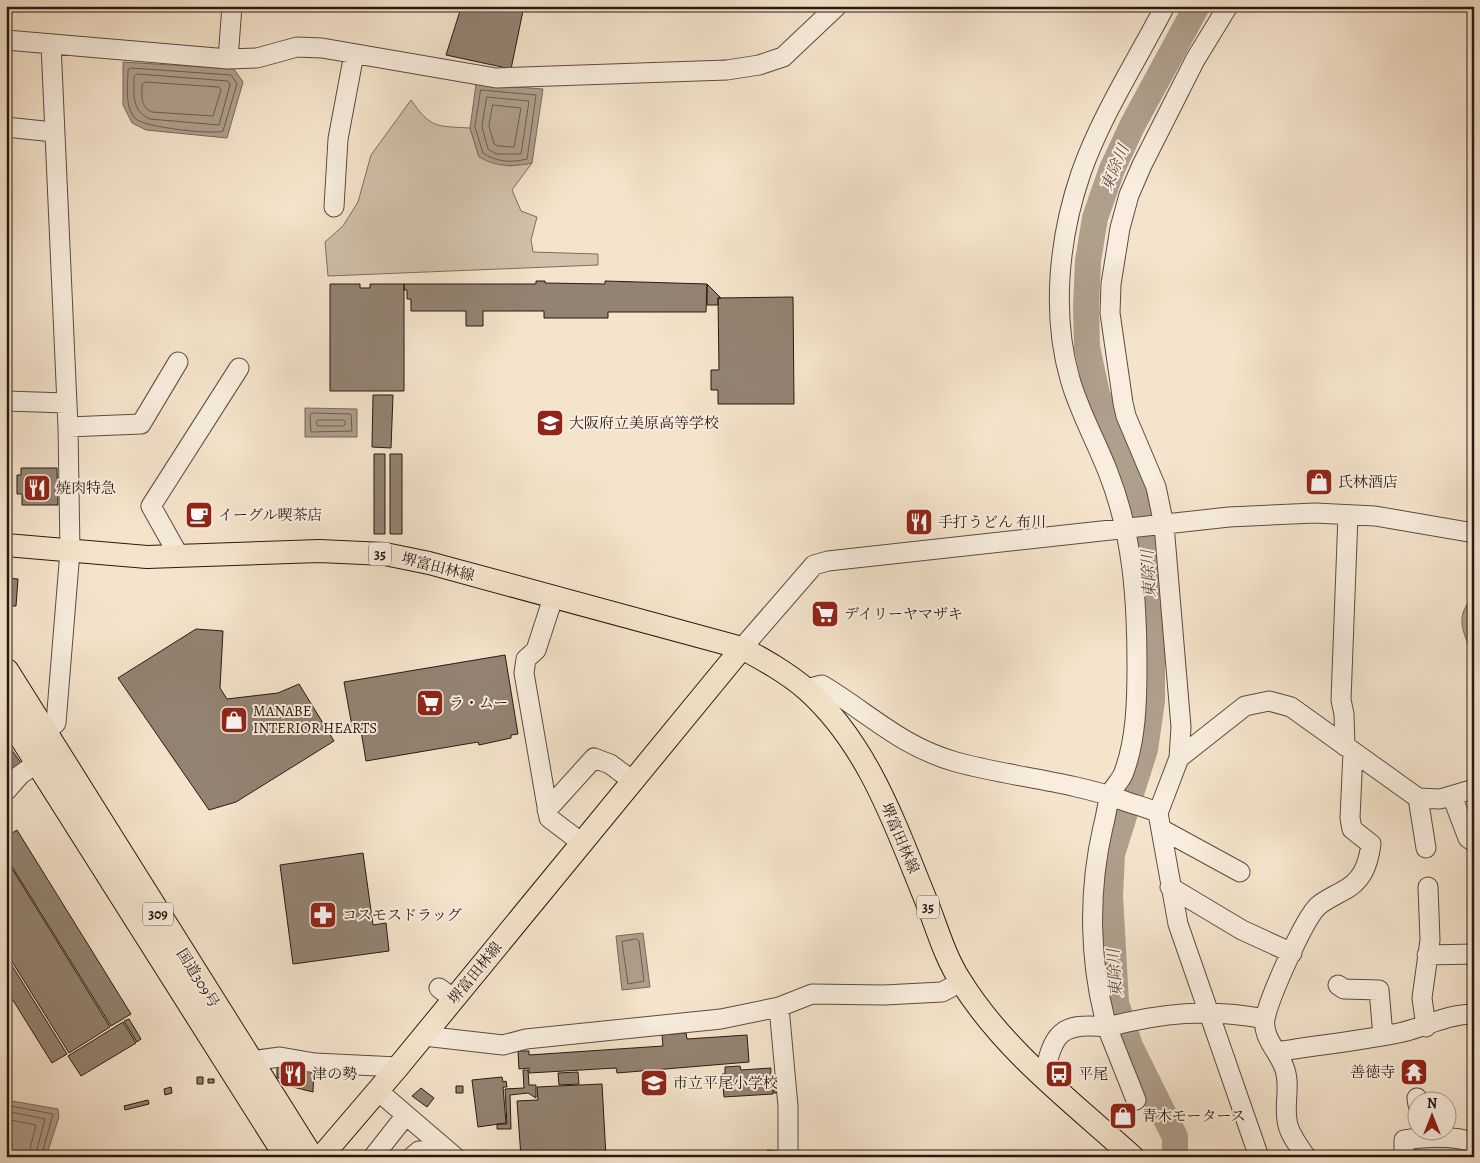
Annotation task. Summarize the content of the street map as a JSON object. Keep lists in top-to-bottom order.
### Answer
{
  "streets": {
    "highway": ["309", "国道309号"],
    "main road": ["35", "堺富田林線"]
  },
  "water": ["東除川"],
  "places": {
    "school or university": ["大阪府立美原高等学校", "市立平尾小学校"],
    "shop": ["氏林酒店", "MANABE INTERIOR HEARTS", "青木モータース"],
    "restaurant": ["焼肉特急", "手打うどん 布川", "津の勢"],
    "cafe": ["イーグル喫茶店"],
    "supermarket": ["デイリーヤマザキ", "ラ・ムー"],
    "pharmacy": ["コスモスドラッグ"],
    "temple": ["善徳寺"],
    "bus stop": ["平尾"]
  },
  "north": "top"
}
